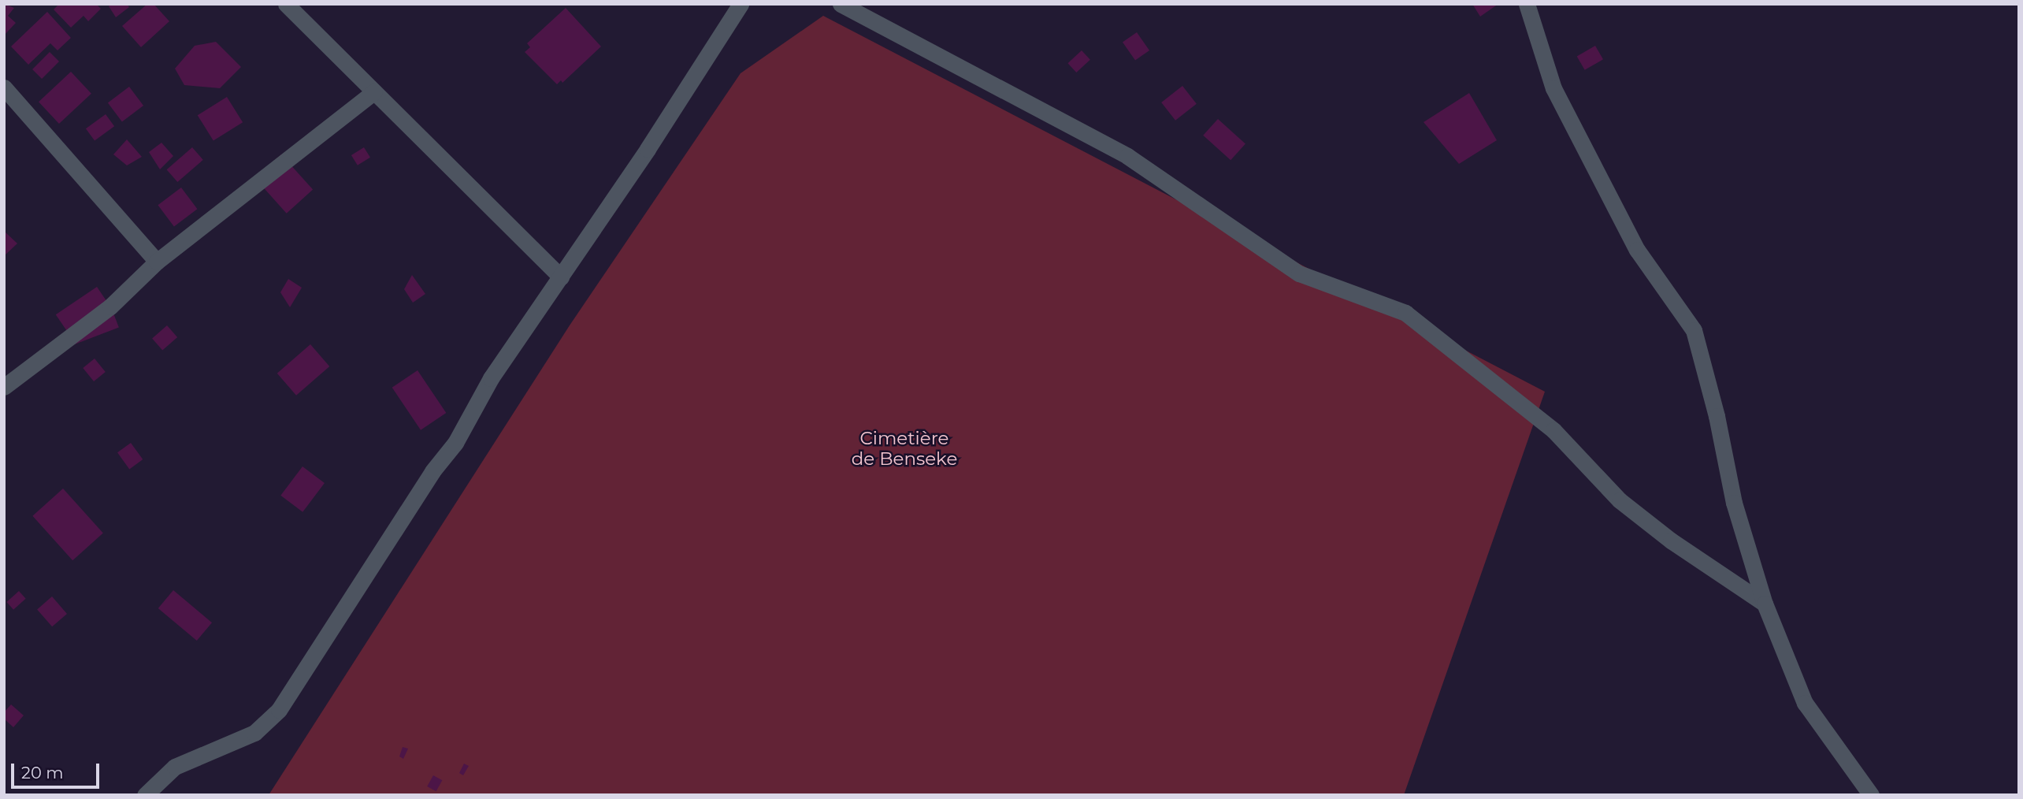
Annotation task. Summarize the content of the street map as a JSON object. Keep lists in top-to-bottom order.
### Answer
{
  "parks": ["Cimetière de Benseke"],
  "scale_bar": "20 m"
}
